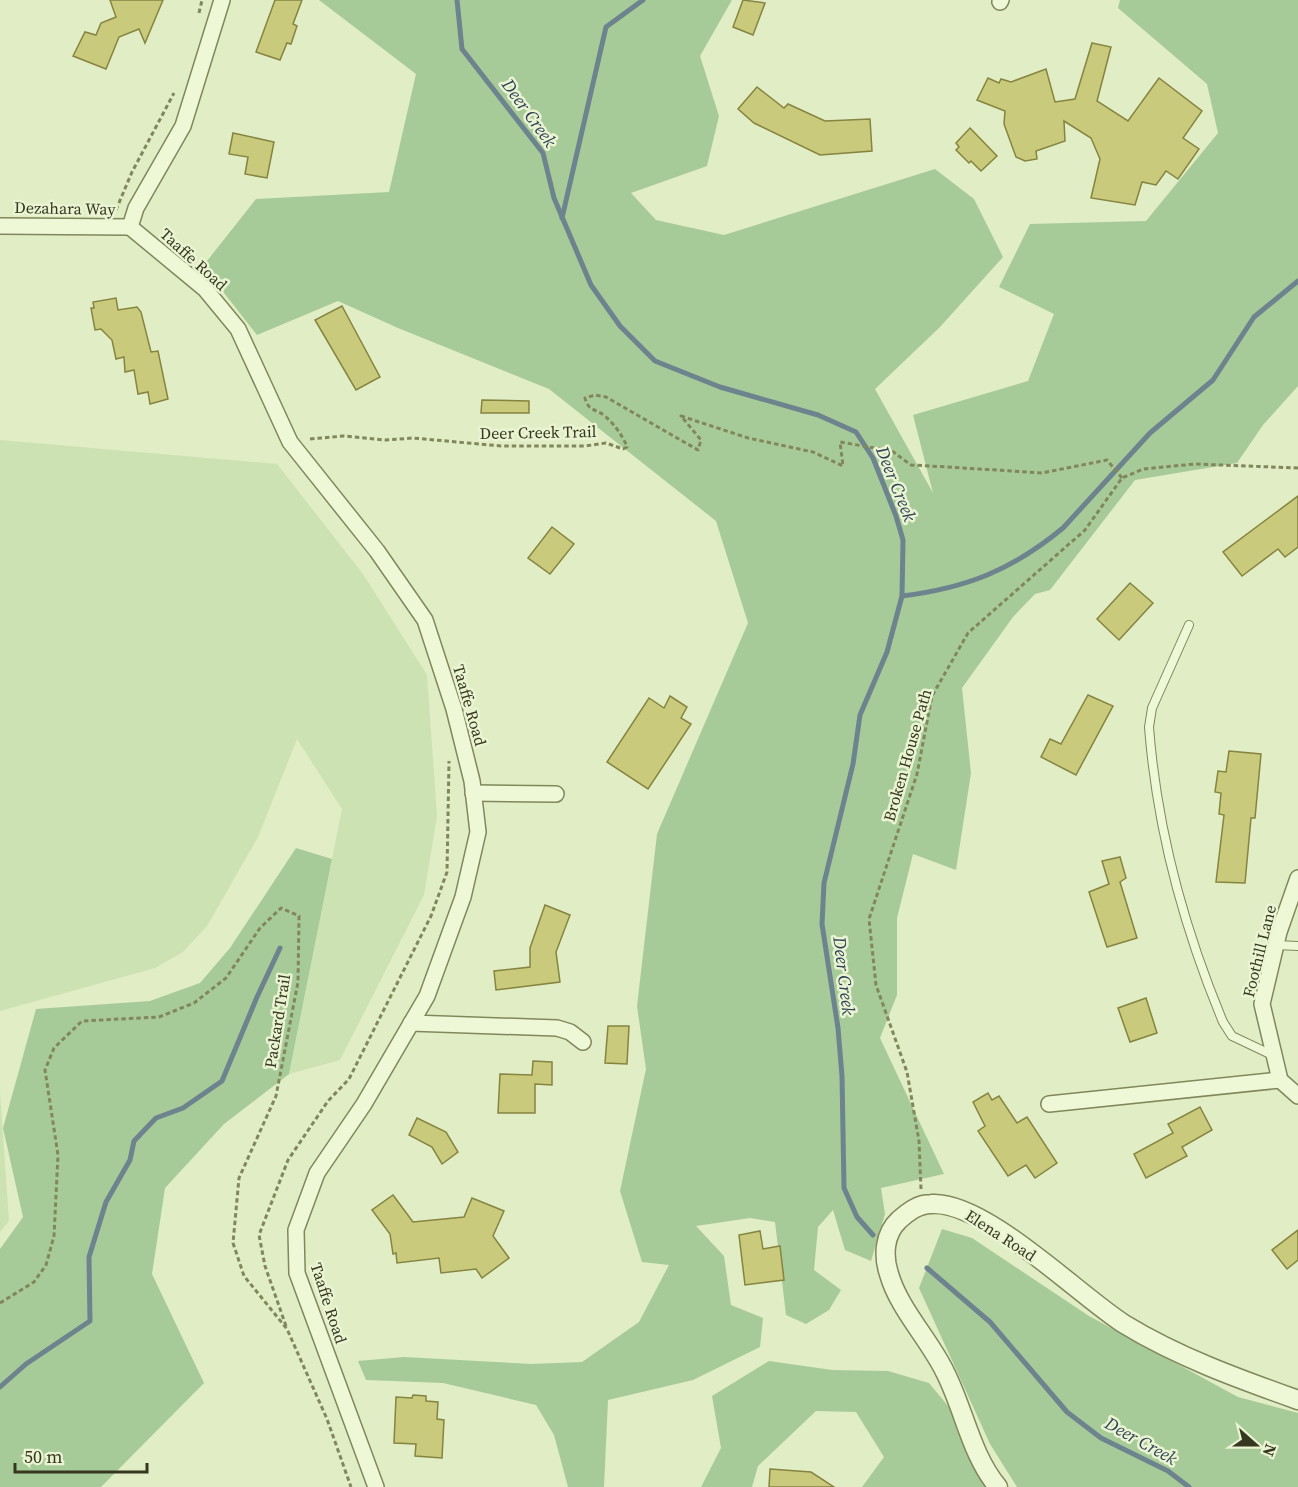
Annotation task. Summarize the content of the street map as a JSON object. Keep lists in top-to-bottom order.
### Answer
{
  "streets": {
    "street": [
      "Dezahara Way",
      "Taaffe Road",
      "Foothill Lane",
      "Elena Road"
    ],
    "path": ["Deer Creek Trail", "Broken House Path", "Packard Trail"]
  },
  "crossings": [
    ["Dezahara Way", "Taaffe Road"],
    ["Taaffe Road", "Deer Creek Trail"],
    ["Deer Creek Trail", "Broken House Path"],
    ["Broken House Path", "Elena Road"]
  ],
  "water": ["Deer Creek"],
  "scale_bar": "50 m",
  "north": "right"
}
